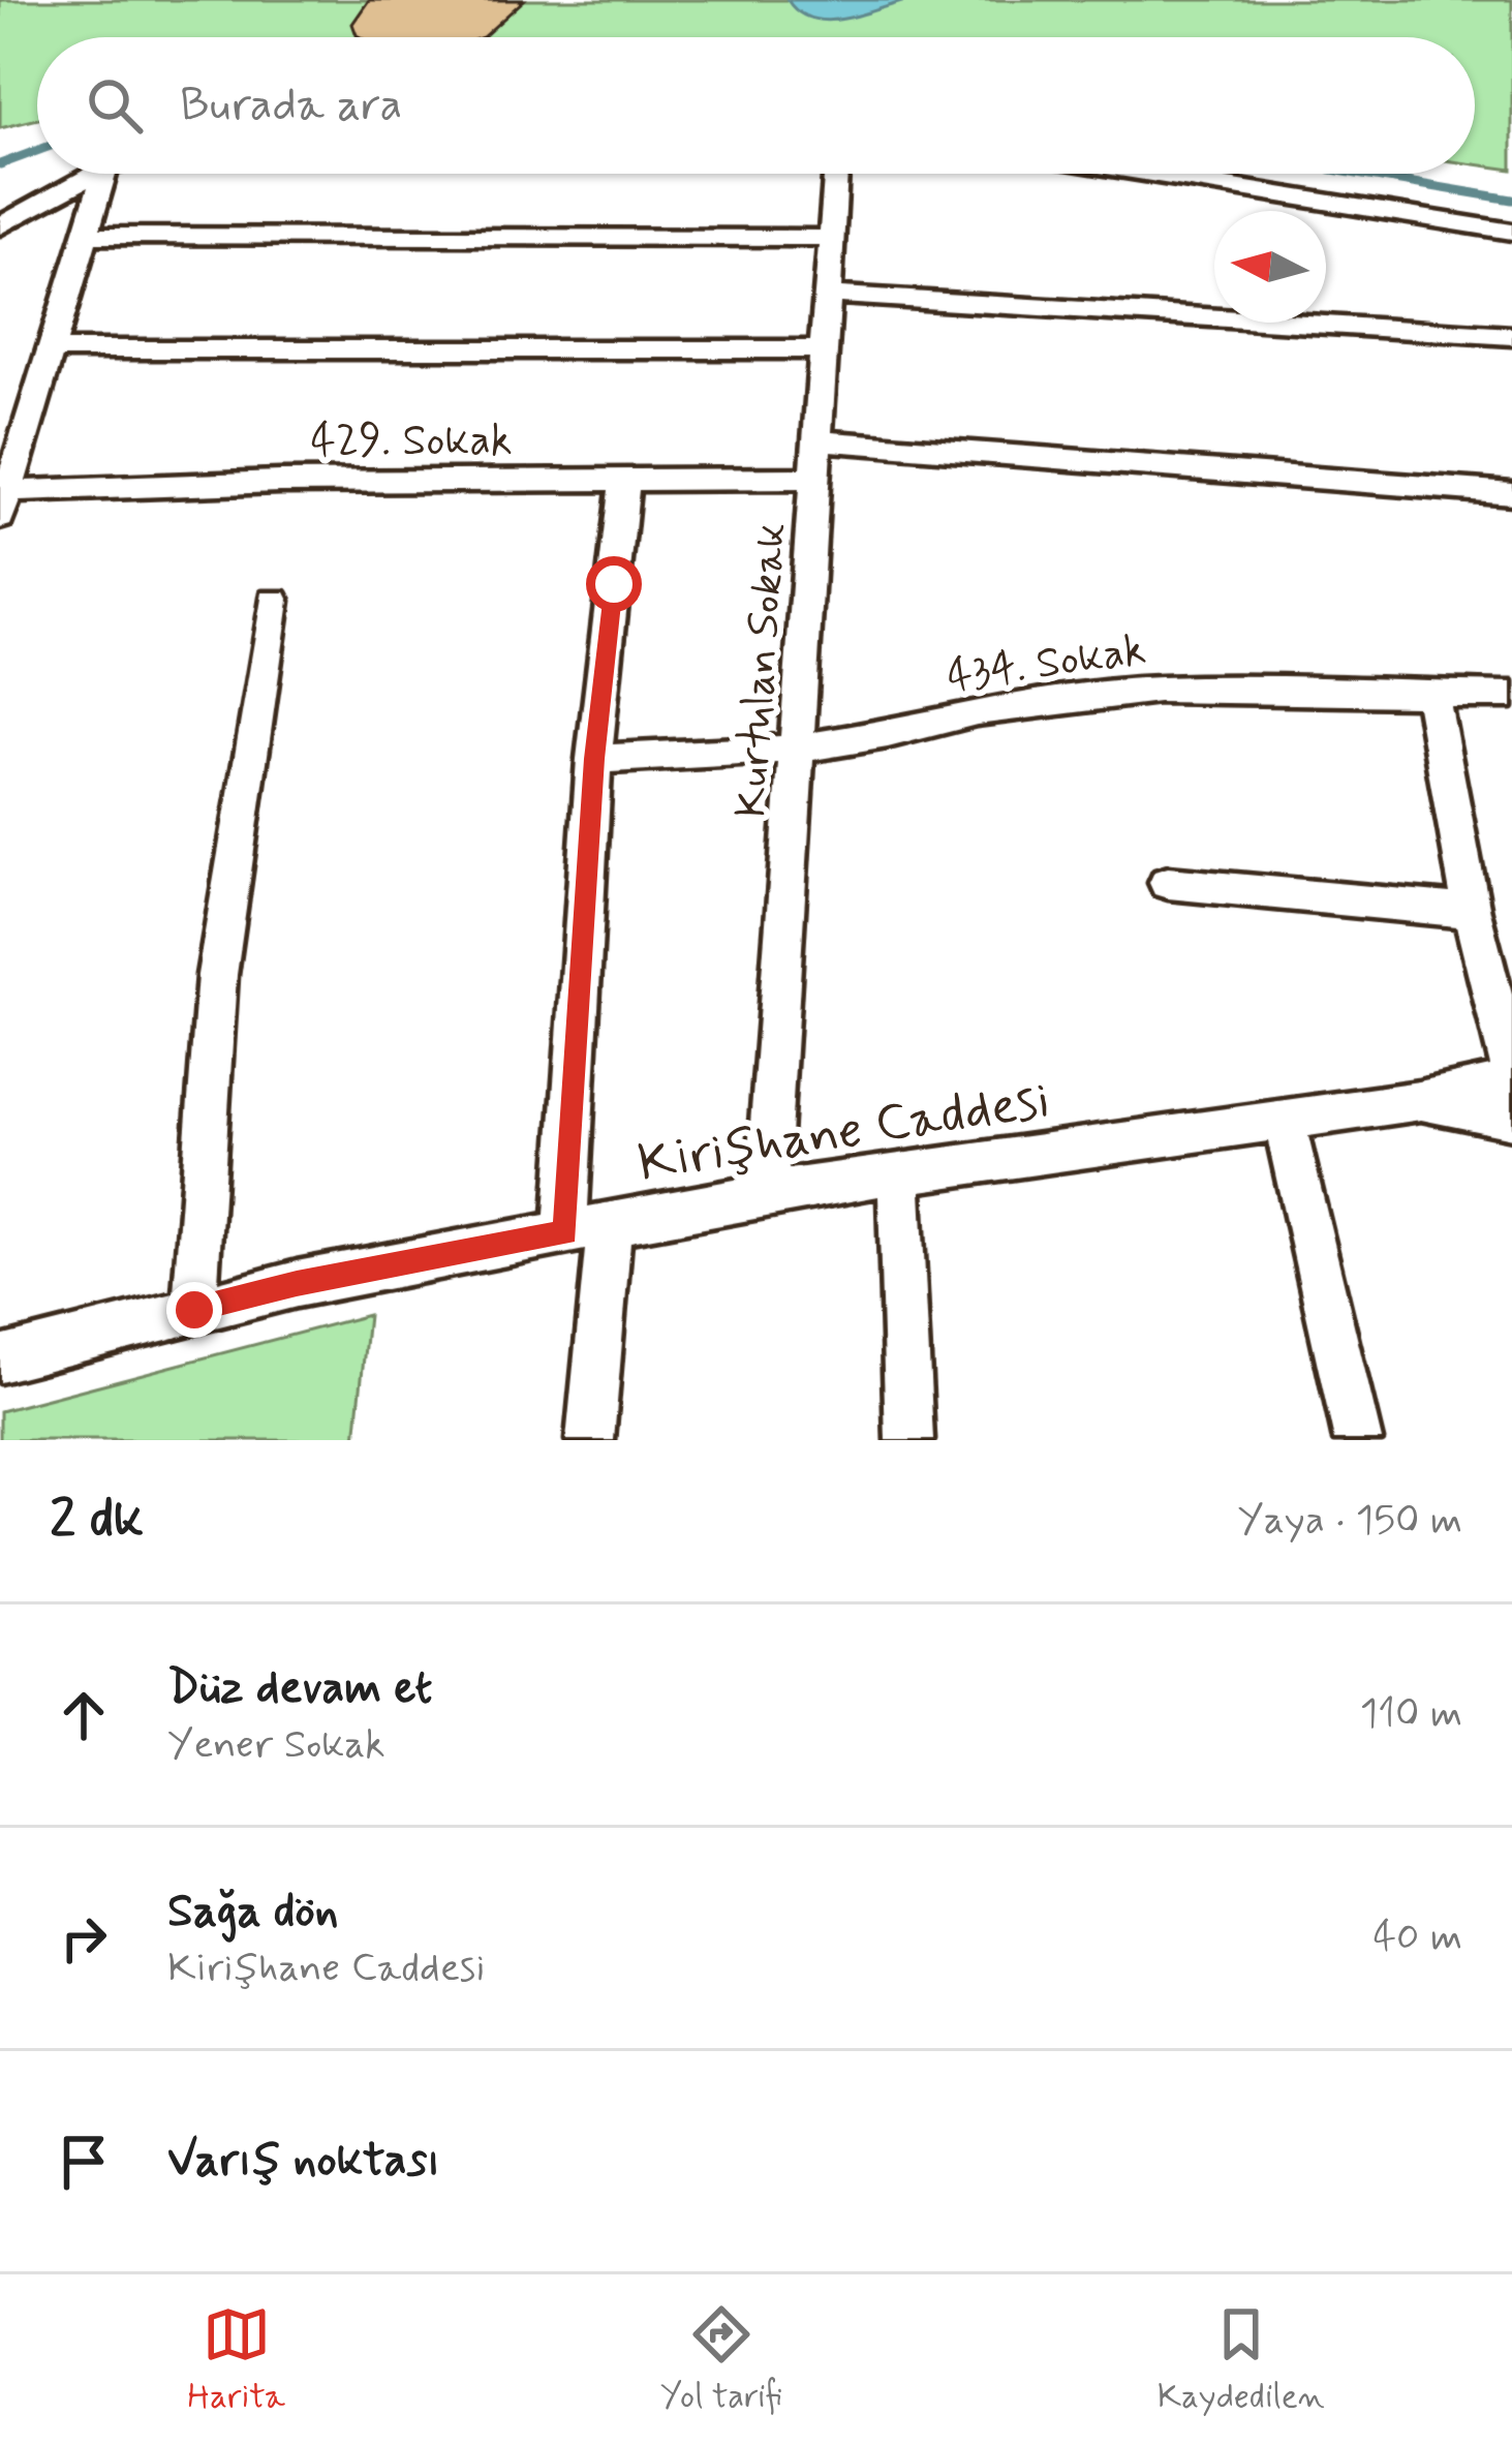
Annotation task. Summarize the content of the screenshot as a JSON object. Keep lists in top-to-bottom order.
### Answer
{
  "streets": {
    "street": [
      "429. Sokak",
      "434. Sokak",
      "Kurtulan Sokak",
      "Kirişhane Caddesi"
    ]
  },
  "crossings": [
    ["429. Sokak", "Kurtulan Sokak"],
    ["434. Sokak", "Kurtulan Sokak"],
    ["Kurtulan Sokak", "Kirişhane Caddesi"]
  ],
  "north": "left",
  "page": {
    "search": "Burada ara",
    "heading": ["2 dk", "Yaya · 150 m"],
    "list": [
      ["Düz devam et", "Yener Sokak", "110 m"],
      ["Sağa dön", "Kirişhane Caddesi", "40 m"],
      "Varış noktası"
    ],
    "nav": ["Harita", "Yol tarifi", "Kaydedilen"]
  }
}
